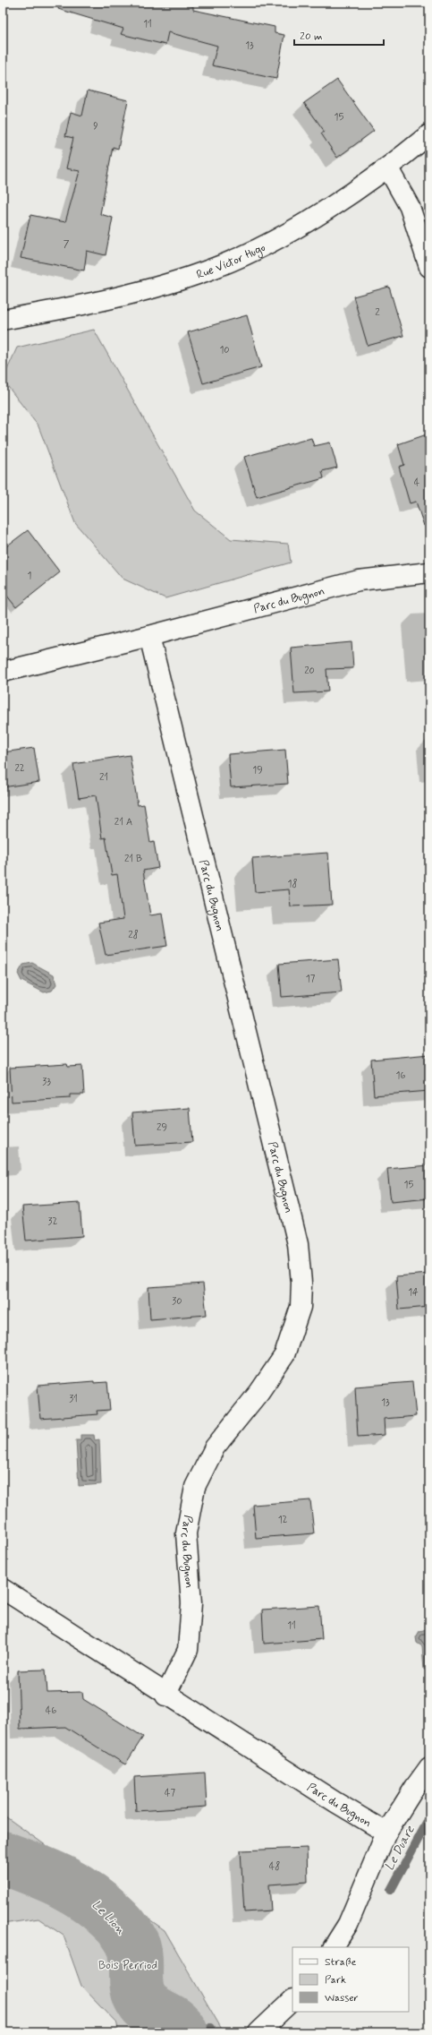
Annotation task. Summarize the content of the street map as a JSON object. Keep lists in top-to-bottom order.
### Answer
{
  "streets": {
    "street": ["Rue Victor Hugo", "Parc du Bugnon"]
  },
  "water": ["Le Duare", "Le Lion"],
  "parks": ["Bois Perriod"],
  "house_numbers": [
    "11",
    "13",
    "15",
    "9",
    "7",
    "2",
    "10",
    "4",
    "1",
    "20",
    "22",
    "19",
    "21",
    "21 A",
    "21 B",
    "18",
    "28",
    "17",
    "16",
    "33",
    "29",
    "15",
    "32",
    "14",
    "30",
    "31",
    "13",
    "12",
    "11",
    "46",
    "47",
    "48"
  ],
  "legend": ["Straße", "Park", "Wasser"],
  "scale_bar": "20 m"
}
